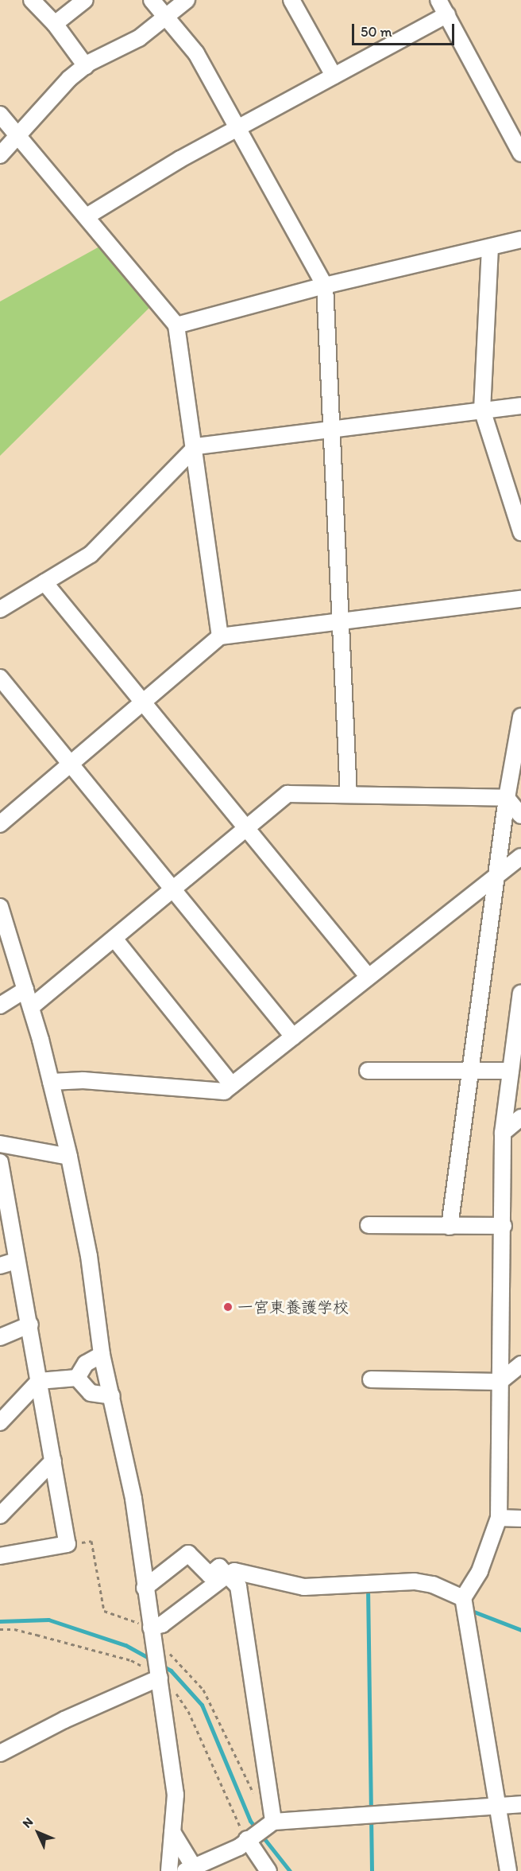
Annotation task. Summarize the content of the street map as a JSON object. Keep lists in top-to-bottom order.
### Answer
{
  "places": ["一宮東養護学校"],
  "scale_bar": "50 m",
  "north": "top left"
}
